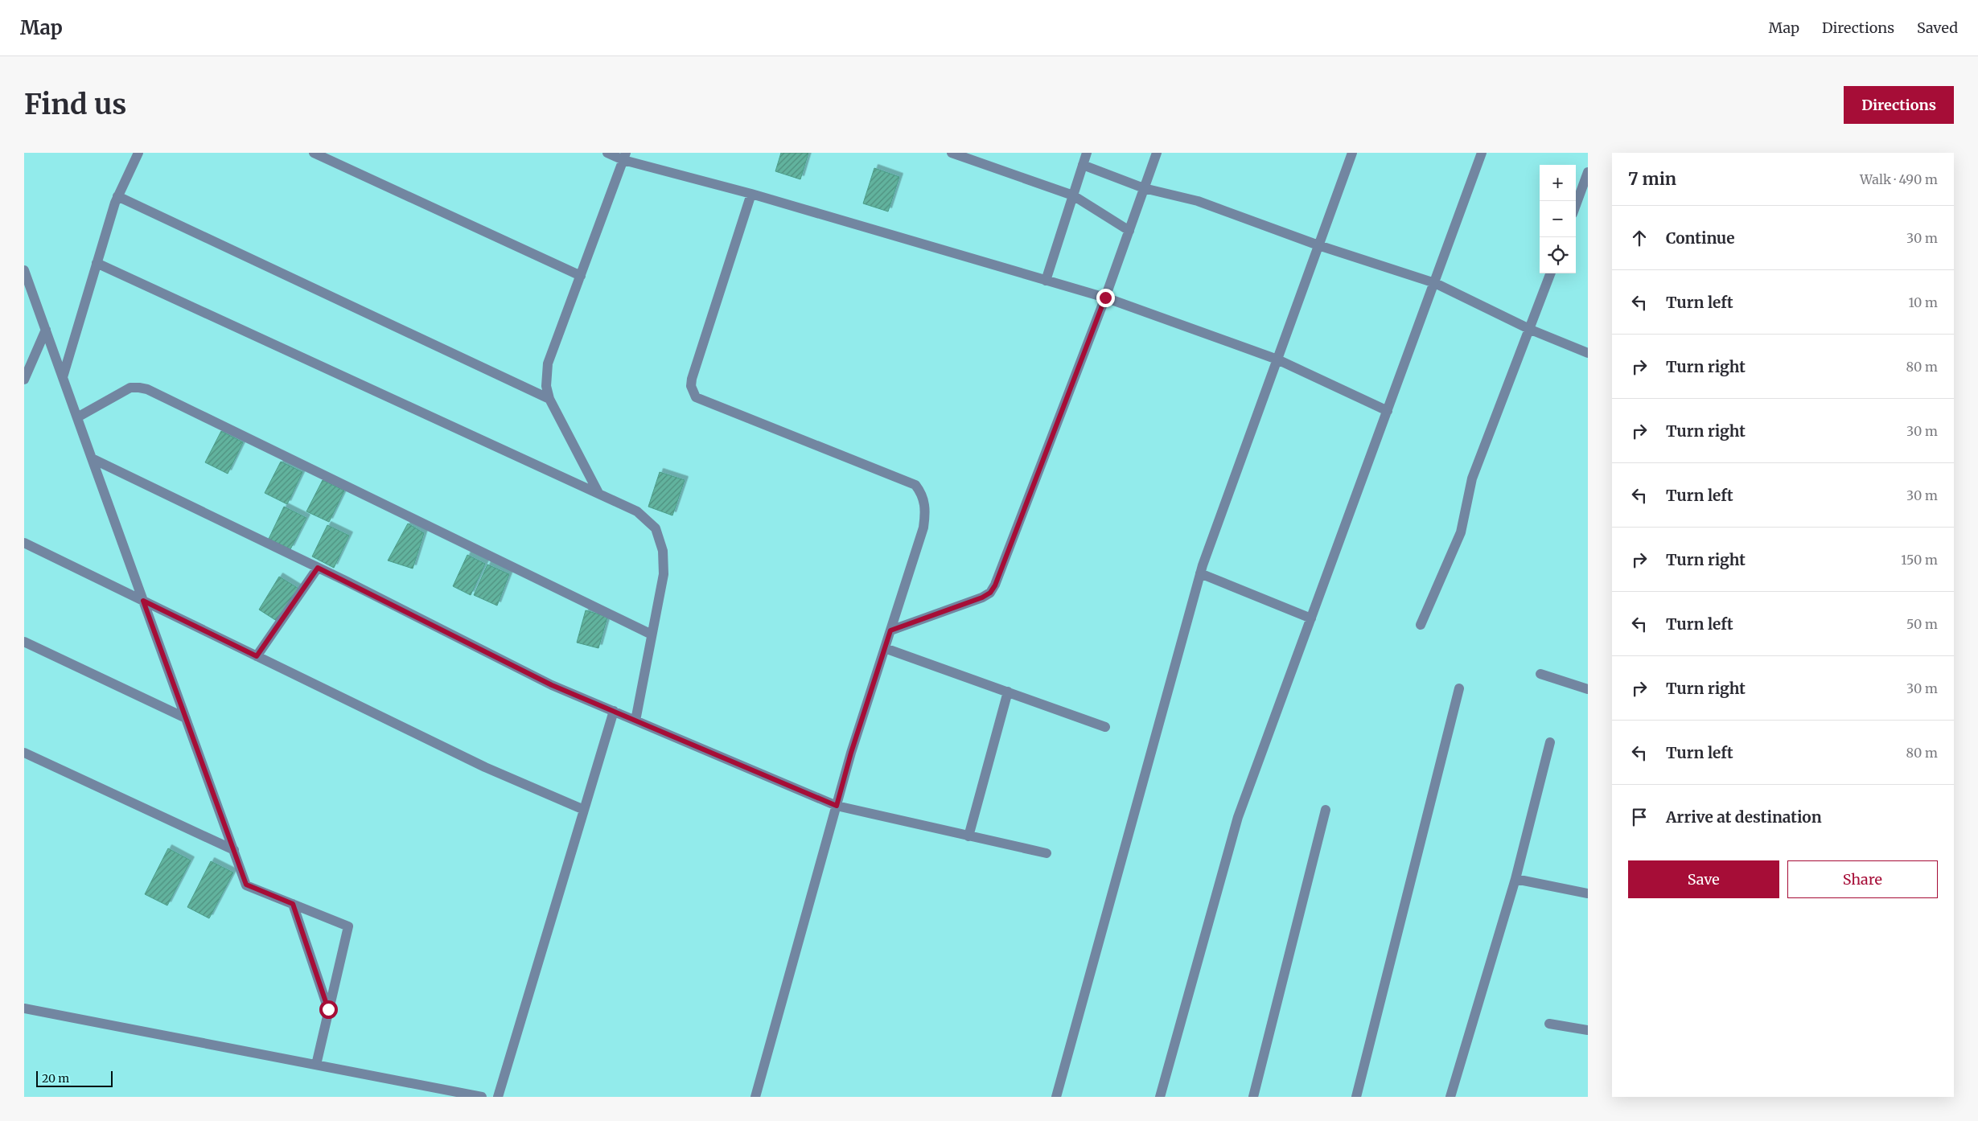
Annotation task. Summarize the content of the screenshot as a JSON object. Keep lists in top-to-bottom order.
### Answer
{
  "scale_bar": "20 m",
  "page": {
    "header": "Map",
    "nav": ["Map", "Directions", "Saved"],
    "buttons": [
      "Directions",
      ["Save", "Share"]
    ],
    "title": "Find us",
    "heading": ["7 min", "Walk · 490 m"],
    "map_buttons": ["+", "−"],
    "list": [
      ["Continue", "30 m"],
      ["Turn left", "10 m"],
      ["Turn right", "80 m"],
      ["Turn right", "30 m"],
      ["Turn left", "30 m"],
      ["Turn right", "150 m"],
      ["Turn left", "50 m"],
      ["Turn right", "30 m"],
      ["Turn left", "80 m"],
      "Arrive at destination"
    ],
    "scale": "20 m"
  }
}
